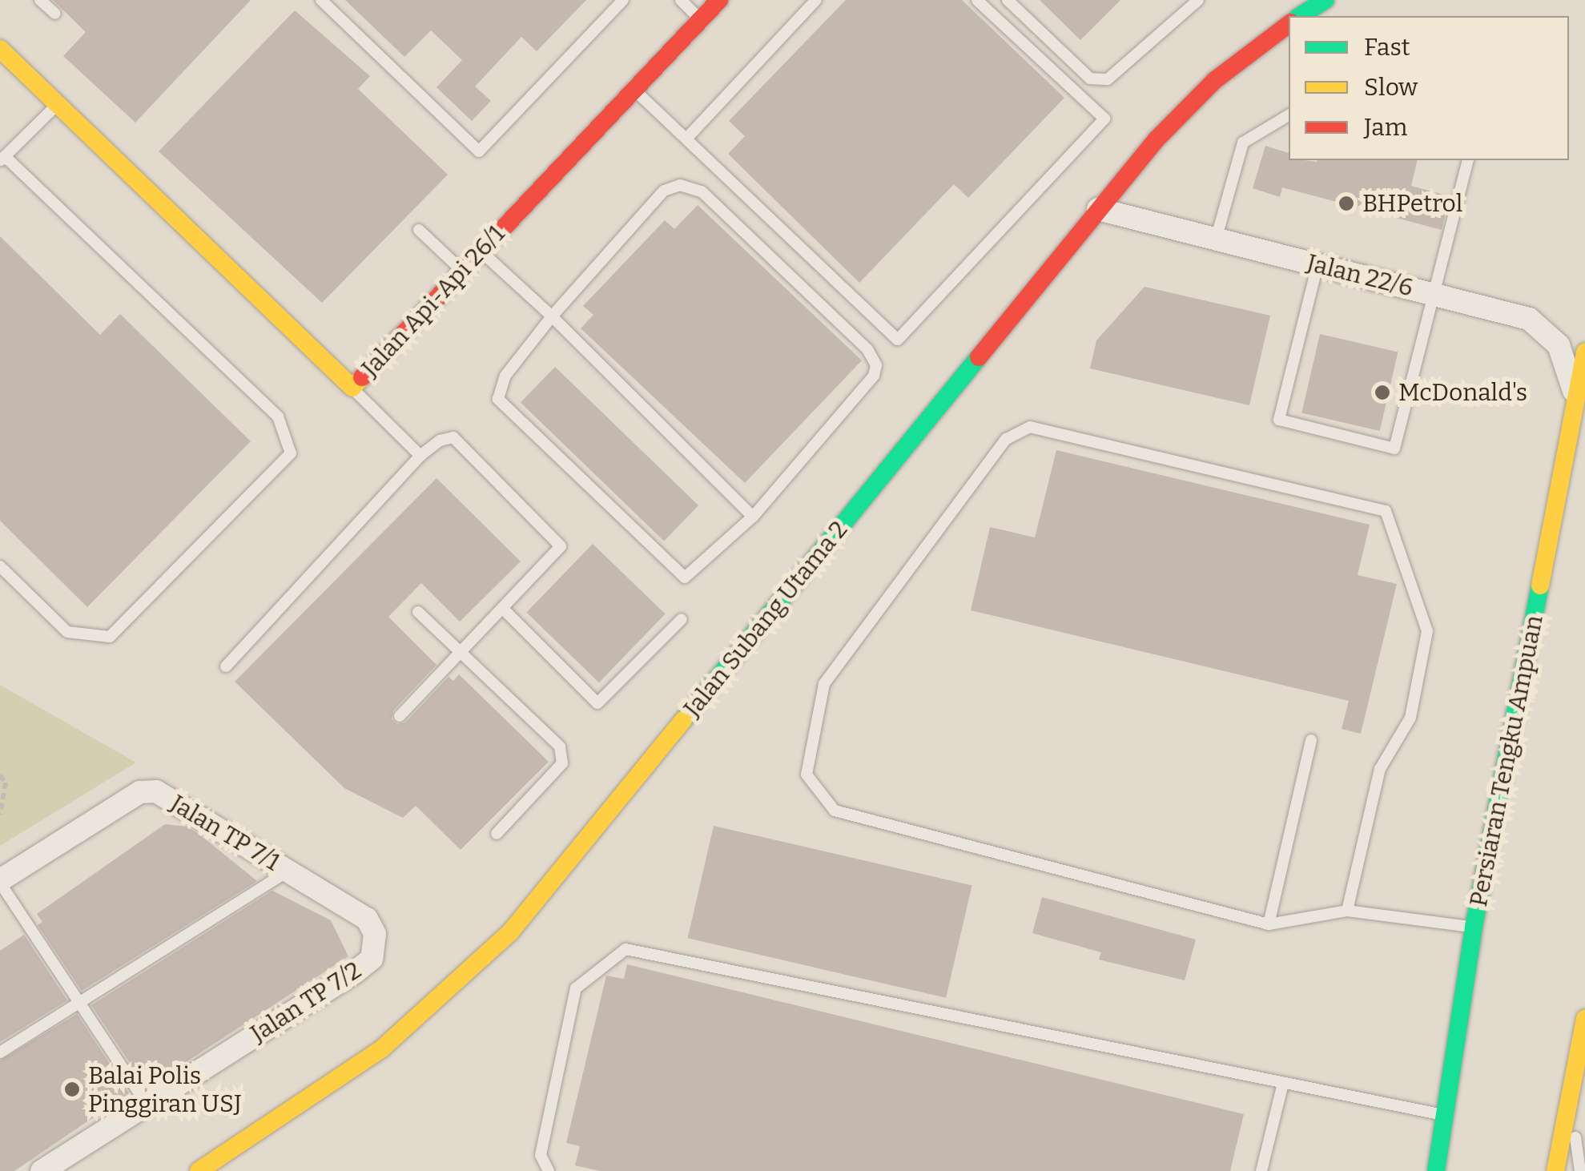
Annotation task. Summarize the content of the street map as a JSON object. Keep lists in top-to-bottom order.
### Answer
{
  "streets": {
    "main road": ["Jalan Api-Api 26/1", "Jalan Subang Utama 2", "Persiaran Tengku Ampuan"],
    "street": ["Jalan 22/6", "Jalan TP 7/1", "Jalan TP 7/2"]
  },
  "crossings": [
    ["Jalan 22/6", "Jalan Subang Utama 2"],
    ["Jalan 22/6", "Persiaran Tengku Ampuan"],
    ["Jalan TP 7/1", "Jalan TP 7/2"]
  ],
  "places": ["BHPetrol", "McDonald's", "Balai Polis Pinggiran USJ"],
  "legend": ["Fast", "Slow", "Jam"]
}
